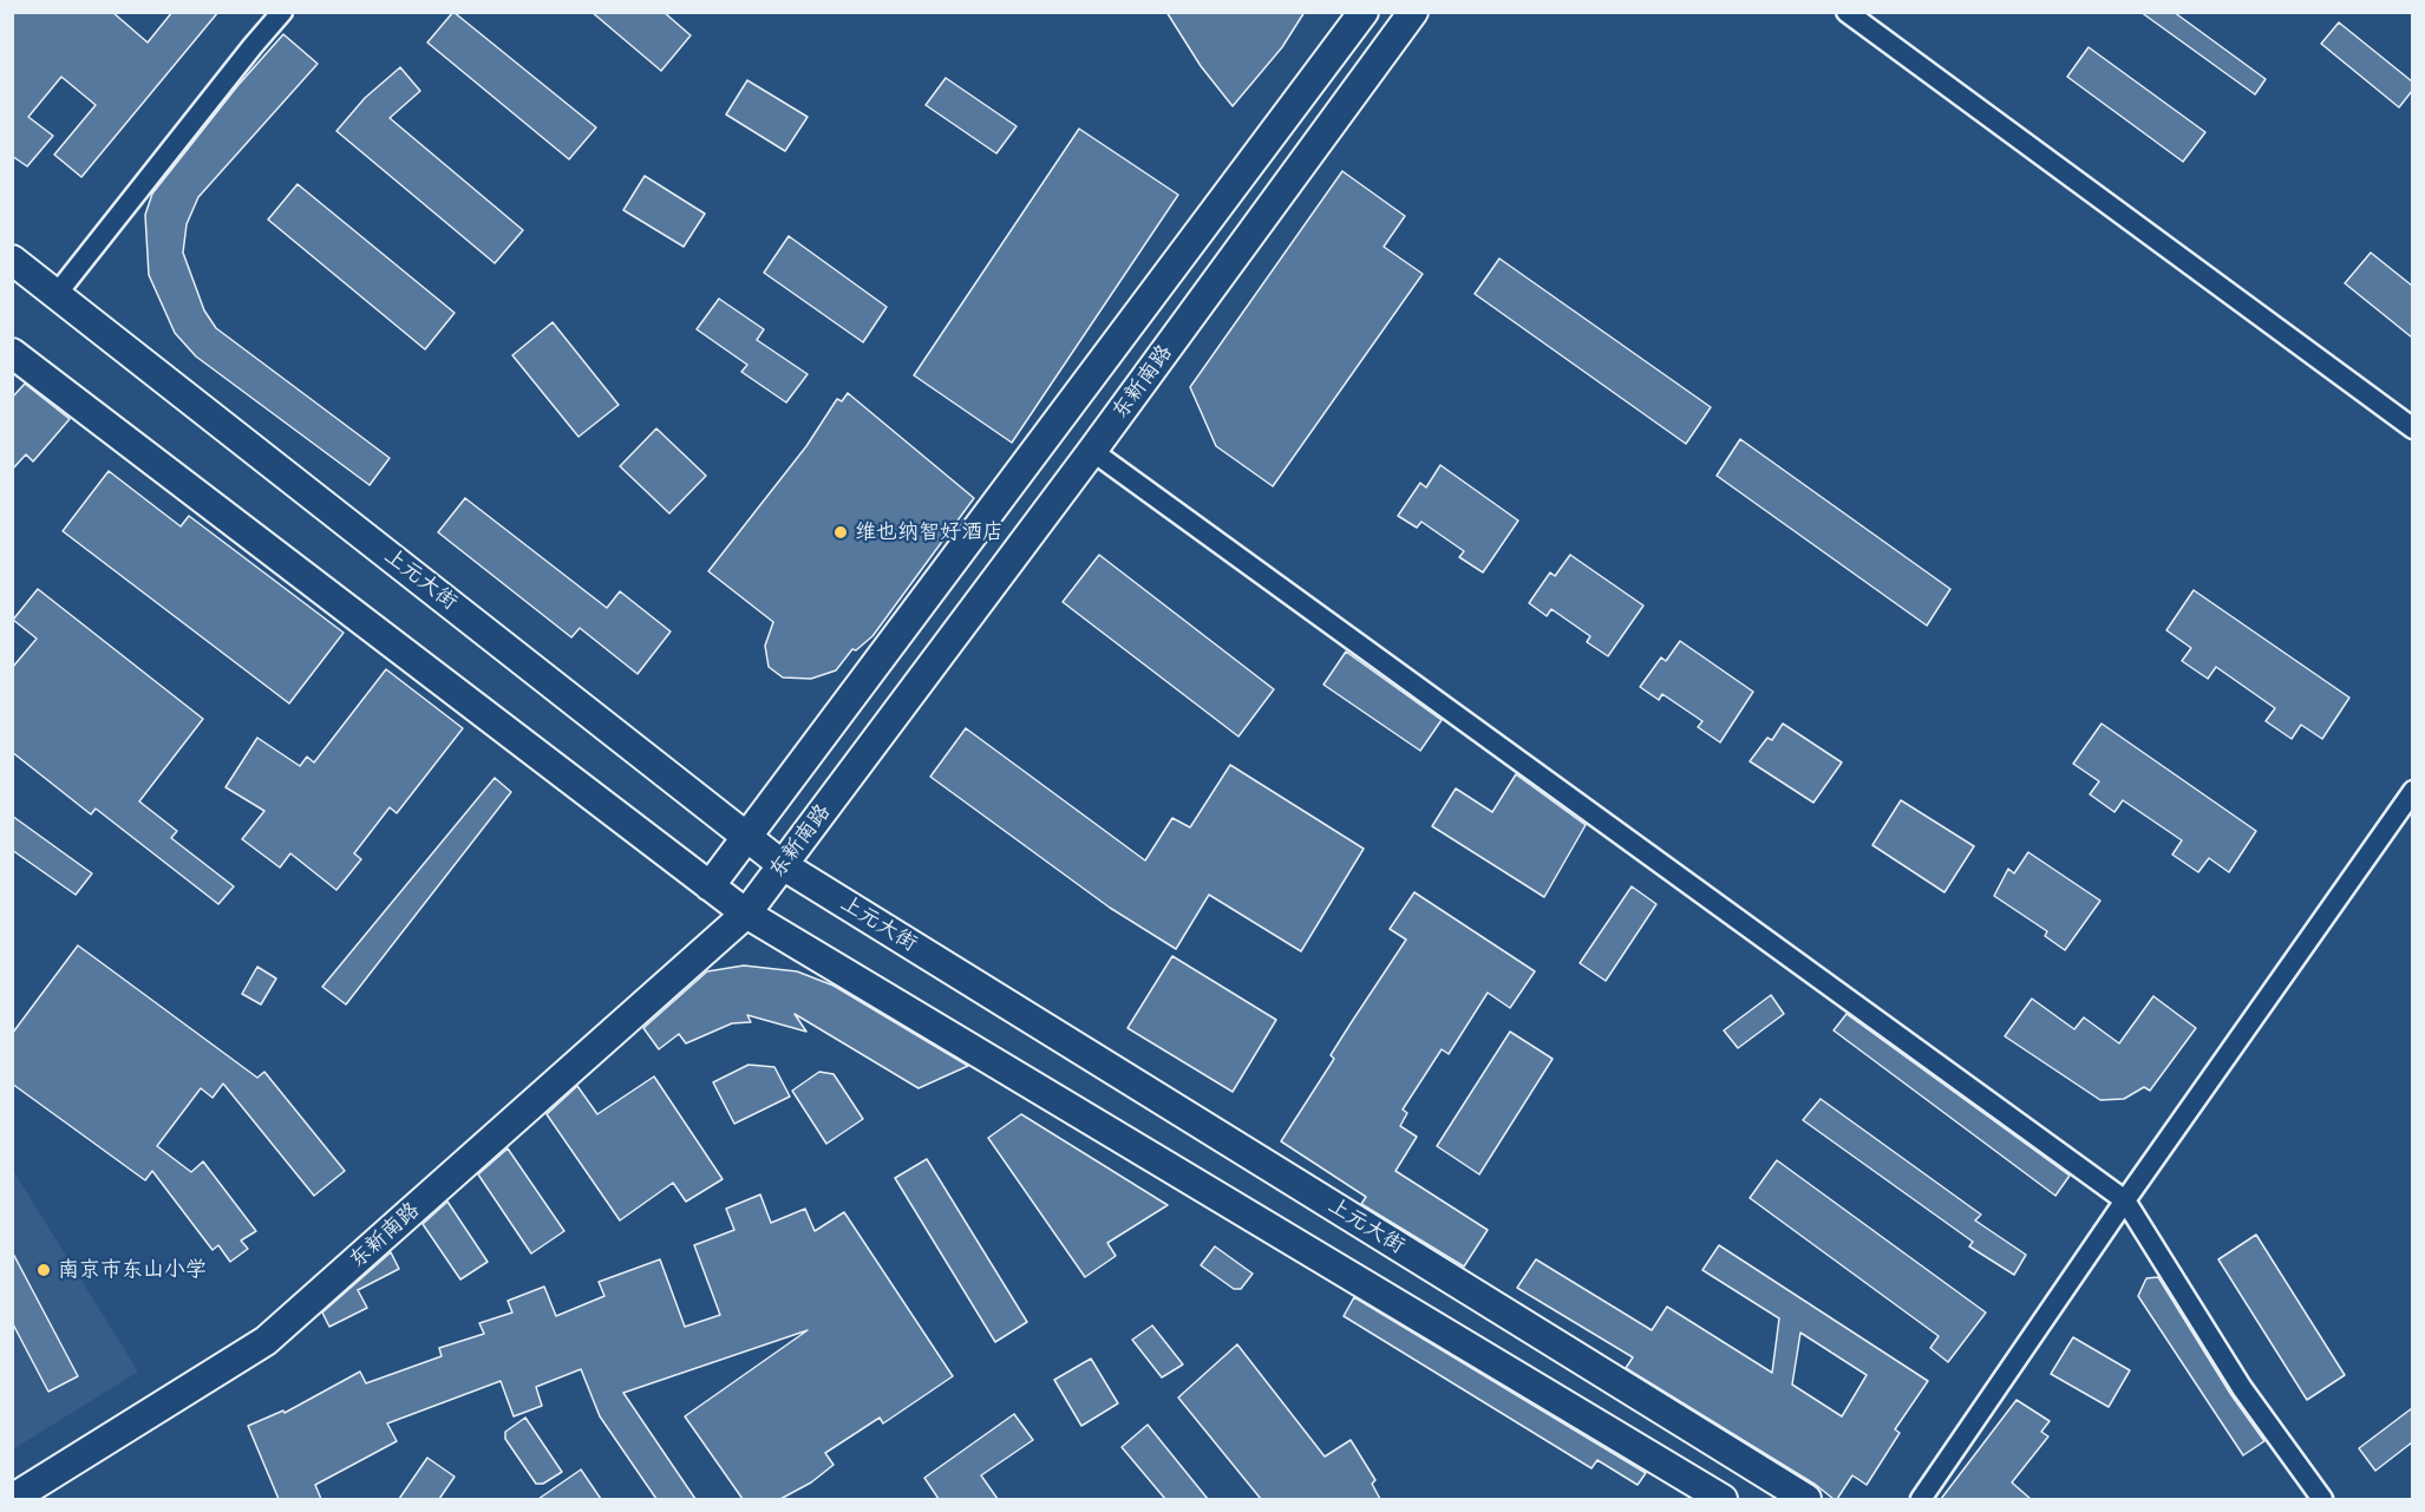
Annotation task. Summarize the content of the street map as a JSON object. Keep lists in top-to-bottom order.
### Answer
{
  "streets": {
    "main road": ["东新南路", "上元大街"]
  },
  "crossings": [
    ["东新南路", "上元大街"]
  ],
  "places": ["维也纳智好酒店", "南京市东山小学"]
}
